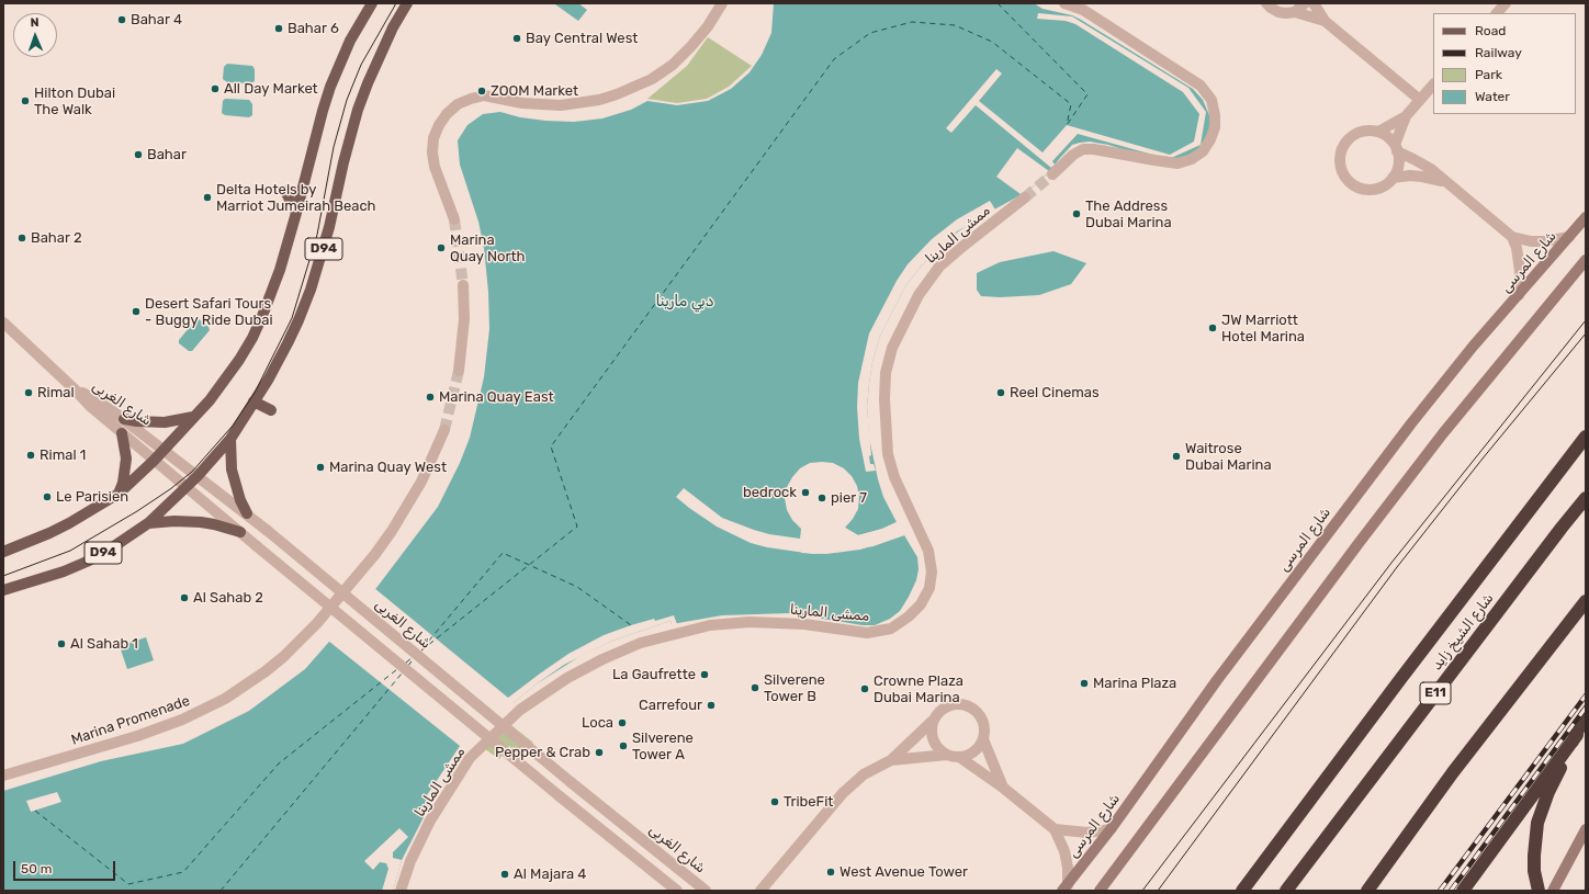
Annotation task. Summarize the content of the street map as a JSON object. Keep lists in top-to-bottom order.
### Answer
{
  "streets": {
    "highway": ["شارع الشيخ زايد", "E11"],
    "main road": ["D94", "شارع المرسى"],
    "street": ["ممشى المارينا", "شارع الغربى", "Marina Promenade"]
  },
  "crossings": [
    ["D94", "شارع الغربى"]
  ],
  "water": ["دبي مارينا"],
  "places": [
    "Bahar 4",
    "Bahar 6",
    "Bay Central West",
    "All Day Market",
    "ZOOM Market",
    "Hilton Dubai The Walk",
    "Bahar",
    "Delta Hotels by Marriot Jumeirah Beach",
    "The Address Dubai Marina",
    "Bahar 2",
    "Marina Quay North",
    "Desert Safari Tours - Buggy Ride Dubai",
    "JW Marriott Hotel Marina",
    "Rimal",
    "Reel Cinemas",
    "Marina Quay East",
    "Rimal 1",
    "Waitrose Dubai Marina",
    "Marina Quay West",
    "bedrock",
    "Le Parisien",
    "pier 7",
    "Al Sahab 2",
    "Al Sahab 1",
    "La Gaufrette",
    "Marina Plaza",
    "Silverene Tower B",
    "Crowne Plaza Dubai Marina",
    "Carrefour",
    "Loca",
    "Silverene Tower A",
    "Pepper & Crab",
    "TribeFit",
    "West Avenue Tower",
    "Al Majara 4"
  ],
  "legend": [
    "Road",
    "Railway",
    "Park",
    "Water"
  ],
  "scale_bar": "50 m",
  "north": "top"
}
